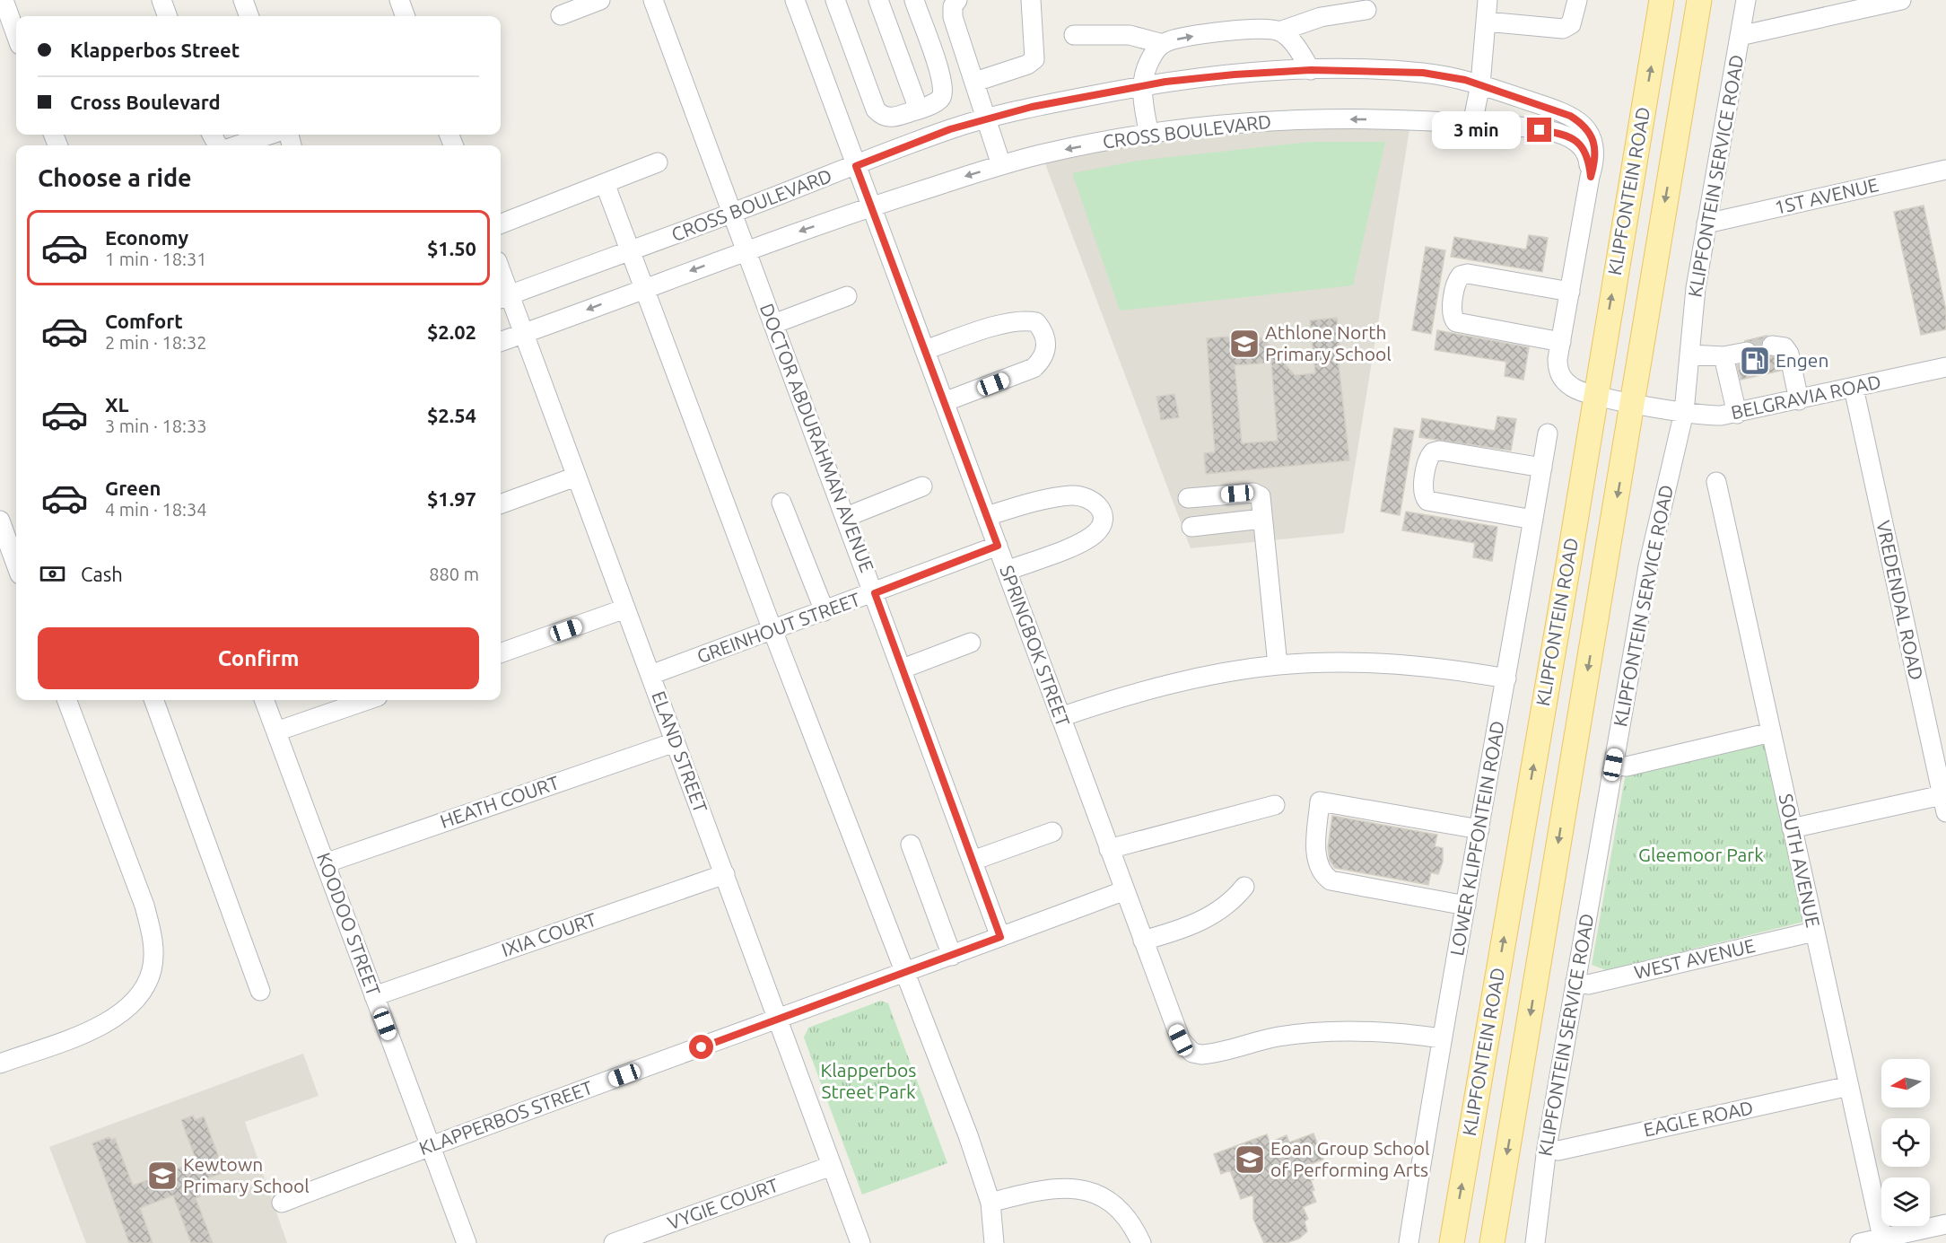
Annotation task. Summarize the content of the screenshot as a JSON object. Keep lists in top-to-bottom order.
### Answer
{
  "streets": {
    "main road": ["KLIPFONTEIN ROAD"],
    "street": [
      "CROSS BOULEVARD",
      "KLIPFONTEIN SERVICE ROAD",
      "1ST AVENUE",
      "BELGRAVIA ROAD",
      "DOCTOR ABDURAHMAN AVENUE",
      "VREDENDAL ROAD",
      "GREINHOUT STREET",
      "SPRINGBOK STREET",
      "ELAND STREET",
      "HEATH COURT",
      "LOWER KLIPFONTEIN ROAD",
      "SOUTH AVENUE",
      "KOODOO STREET",
      "IXIA COURT",
      "WEST AVENUE",
      "KLAPPERBOS STREET",
      "EAGLE ROAD",
      "VYGIE COURT"
    ]
  },
  "crossings": [
    ["CROSS BOULEVARD", "KLIPFONTEIN ROAD"],
    ["CROSS BOULEVARD", "BELGRAVIA ROAD"],
    ["CROSS BOULEVARD", "DOCTOR ABDURAHMAN AVENUE"],
    ["CROSS BOULEVARD", "SPRINGBOK STREET"],
    ["CROSS BOULEVARD", "ELAND STREET"],
    ["KLIPFONTEIN SERVICE ROAD", "1ST AVENUE"],
    ["KLIPFONTEIN SERVICE ROAD", "BELGRAVIA ROAD"],
    ["KLIPFONTEIN SERVICE ROAD", "WEST AVENUE"],
    ["KLIPFONTEIN SERVICE ROAD", "EAGLE ROAD"],
    ["KLIPFONTEIN ROAD", "BELGRAVIA ROAD"],
    ["BELGRAVIA ROAD", "VREDENDAL ROAD"],
    ["DOCTOR ABDURAHMAN AVENUE", "GREINHOUT STREET"],
    ["DOCTOR ABDURAHMAN AVENUE", "KLAPPERBOS STREET"],
    ["GREINHOUT STREET", "SPRINGBOK STREET"],
    ["GREINHOUT STREET", "ELAND STREET"],
    ["SPRINGBOK STREET", "LOWER KLIPFONTEIN ROAD"],
    ["SPRINGBOK STREET", "KLAPPERBOS STREET"],
    ["ELAND STREET", "HEATH COURT"],
    ["ELAND STREET", "IXIA COURT"],
    ["ELAND STREET", "KLAPPERBOS STREET"],
    ["ELAND STREET", "VYGIE COURT"],
    ["HEATH COURT", "KOODOO STREET"],
    ["SOUTH AVENUE", "WEST AVENUE"],
    ["SOUTH AVENUE", "EAGLE ROAD"],
    ["KOODOO STREET", "IXIA COURT"],
    ["KOODOO STREET", "KLAPPERBOS STREET"]
  ],
  "parks": ["Gleemoor Park", "Klapperbos Street Park"],
  "places": {
    "school or university": ["Athlone North Primary School", "Eoan Group School of Performing Arts", "Kewtown Primary School"],
    "fuel station": ["Engen"]
  },
  "north": "left",
  "page": {
    "banner": ["Klapperbos Street", "Cross Boulevard"],
    "bubble": "3 min",
    "heading": "Choose a ride",
    "list": [
      {
        "name": "Economy",
        "note": "1 min · 18:31",
        "value": "$1.50"
      },
      {
        "name": "Comfort",
        "note": "2 min · 18:32",
        "value": "$2.02"
      },
      {
        "name": "XL",
        "note": "3 min · 18:33",
        "value": "$2.54"
      },
      {
        "name": "Green",
        "note": "4 min · 18:34",
        "value": "$1.97"
      }
    ],
    "pay": ["Cash", "880 m"],
    "buttons": "Confirm"
  }
}
